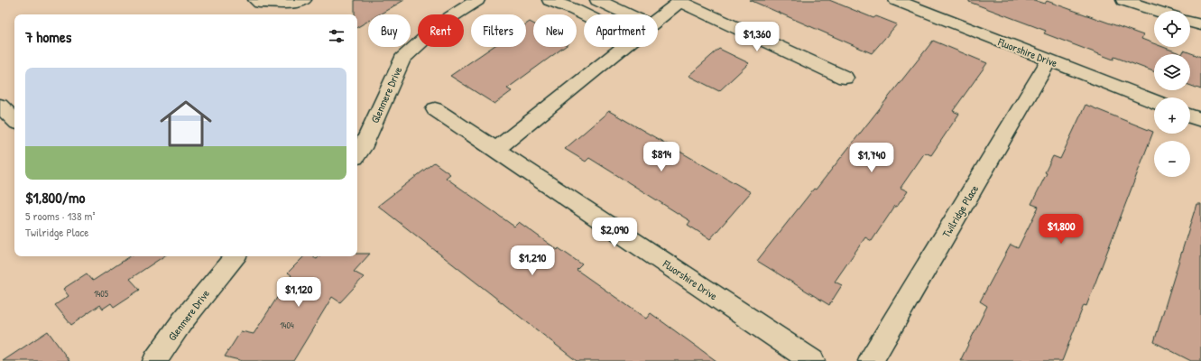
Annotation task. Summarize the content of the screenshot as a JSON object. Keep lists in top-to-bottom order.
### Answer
{
  "streets": {
    "street": ["Fluorshire Drive", "Glenmere Drive", "Twilridge Place"]
  },
  "crossings": [
    ["Fluorshire Drive", "Twilridge Place"]
  ],
  "house_numbers": ["1405", "1404"],
  "page": {
    "map_buttons": ["+", "−"],
    "chip": [
      "Buy",
      "Rent",
      "Filters",
      "New",
      "Apartment"
    ],
    "heading": "7 homes",
    "price": [
      "$1,360",
      "$814",
      "$1,740",
      "$1,800",
      "$2,090",
      "$1,210",
      "$1,120"
    ],
    "list": [
      {
        "name": "$1,800/mo",
        "note": "5 rooms · 138 m² · Twilridge Place"
      }
    ]
  }
}
